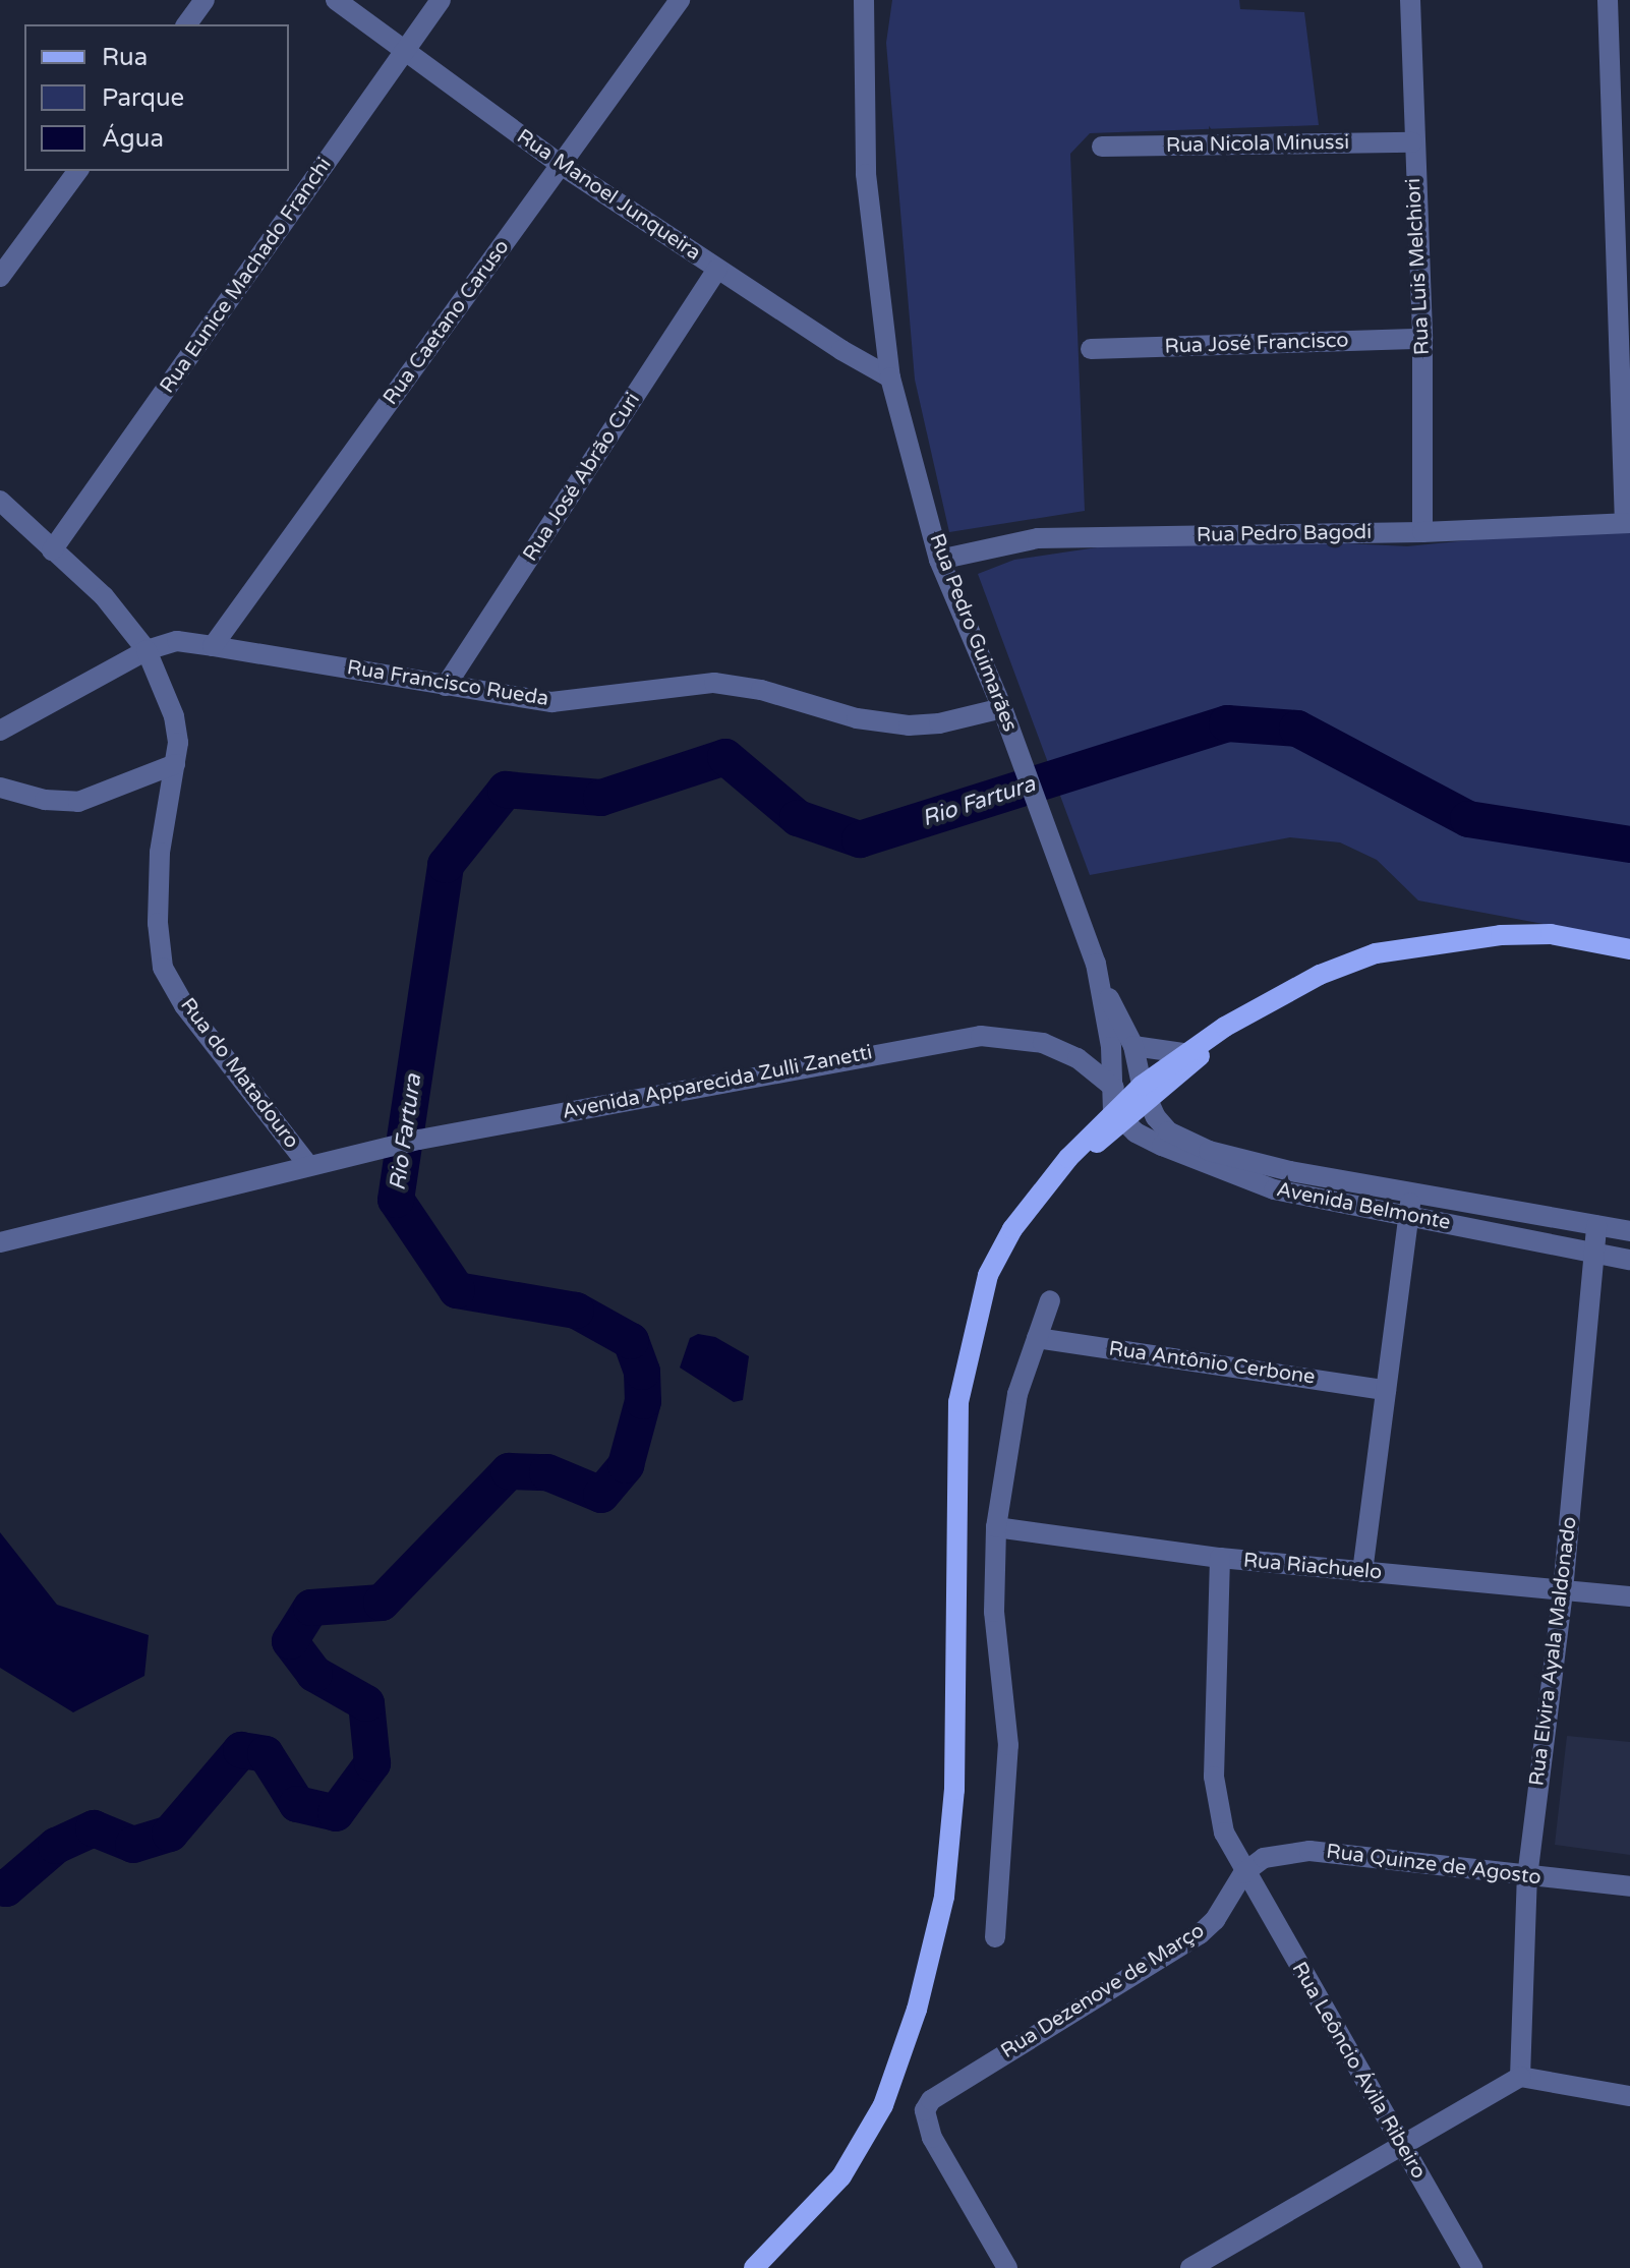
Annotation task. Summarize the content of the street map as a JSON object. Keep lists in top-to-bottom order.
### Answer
{
  "streets": {
    "street": [
      "Rua Nicola Minussi",
      "Rua Manoel Junqueira",
      "Rua Luis Melchiori",
      "Rua Eunice Machado Franchi",
      "Rua Caetano Caruso",
      "Rua José Francisco",
      "Rua José Abrão Curi",
      "Rua Pedro Bagodi",
      "Rua Pedro Guimarães",
      "Rua Francisco Rueda",
      "Rua do Matadouro",
      "Avenida Apparecida Zulli Zanetti",
      "Avenida Belmonte",
      "Rua Antônio Cerbone",
      "Rua Riachuelo",
      "Rua Elvira Ayala Maldonado",
      "Rua Quinze de Agosto",
      "Rua Dezenove de Março",
      "Rua Leôncio Ávila Ribeiro"
    ]
  },
  "crossings": [
    ["Rua Nicola Minussi", "Rua Luis Melchiori"],
    ["Rua Manoel Junqueira", "Rua Eunice Machado Franchi"],
    ["Rua Manoel Junqueira", "Rua Caetano Caruso"],
    ["Rua Manoel Junqueira", "Rua José Abrão Curi"],
    ["Rua Manoel Junqueira", "Rua Pedro Guimarães"],
    ["Rua Luis Melchiori", "Rua José Francisco"],
    ["Rua Luis Melchiori", "Rua Pedro Bagodi"],
    ["Rua Caetano Caruso", "Rua Francisco Rueda"],
    ["Rua José Abrão Curi", "Rua Francisco Rueda"],
    ["Rua Pedro Bagodi", "Rua Pedro Guimarães"],
    ["Rua Pedro Guimarães", "Rua Francisco Rueda"],
    ["Rua Pedro Guimarães", "Avenida Apparecida Zulli Zanetti"],
    ["Rua Pedro Guimarães", "Avenida Belmonte"],
    ["Rua Francisco Rueda", "Rua do Matadouro"],
    ["Rua do Matadouro", "Avenida Apparecida Zulli Zanetti"],
    ["Avenida Belmonte", "Rua Elvira Ayala Maldonado"],
    ["Rua Riachuelo", "Rua Elvira Ayala Maldonado"],
    ["Rua Riachuelo", "Rua Leôncio Ávila Ribeiro"],
    ["Rua Elvira Ayala Maldonado", "Rua Quinze de Agosto"],
    ["Rua Quinze de Agosto", "Rua Dezenove de Março"],
    ["Rua Quinze de Agosto", "Rua Leôncio Ávila Ribeiro"],
    ["Rua Dezenove de Março", "Rua Leôncio Ávila Ribeiro"]
  ],
  "water": ["Rio Fartura"],
  "legend": ["Rua", "Parque", "Água"]
}
